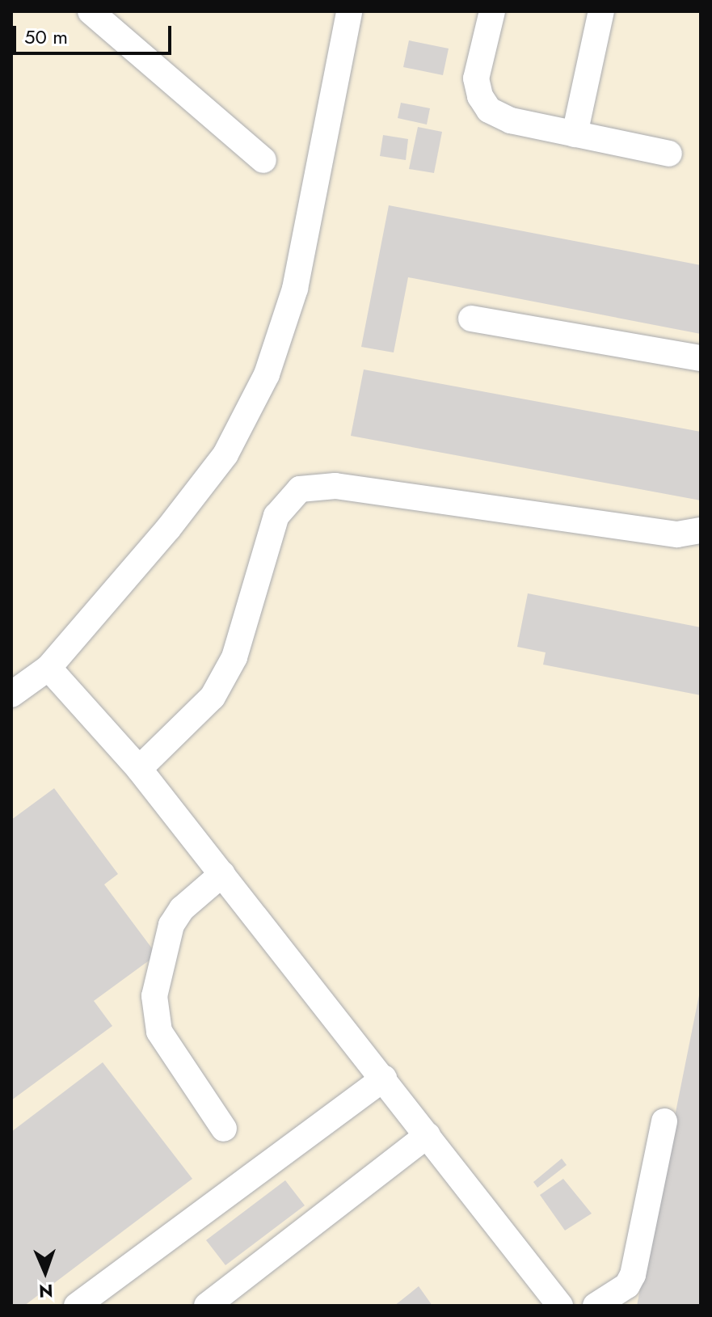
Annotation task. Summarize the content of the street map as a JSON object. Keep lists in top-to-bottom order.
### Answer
{
  "scale_bar": "50 m",
  "north": "bottom"
}
